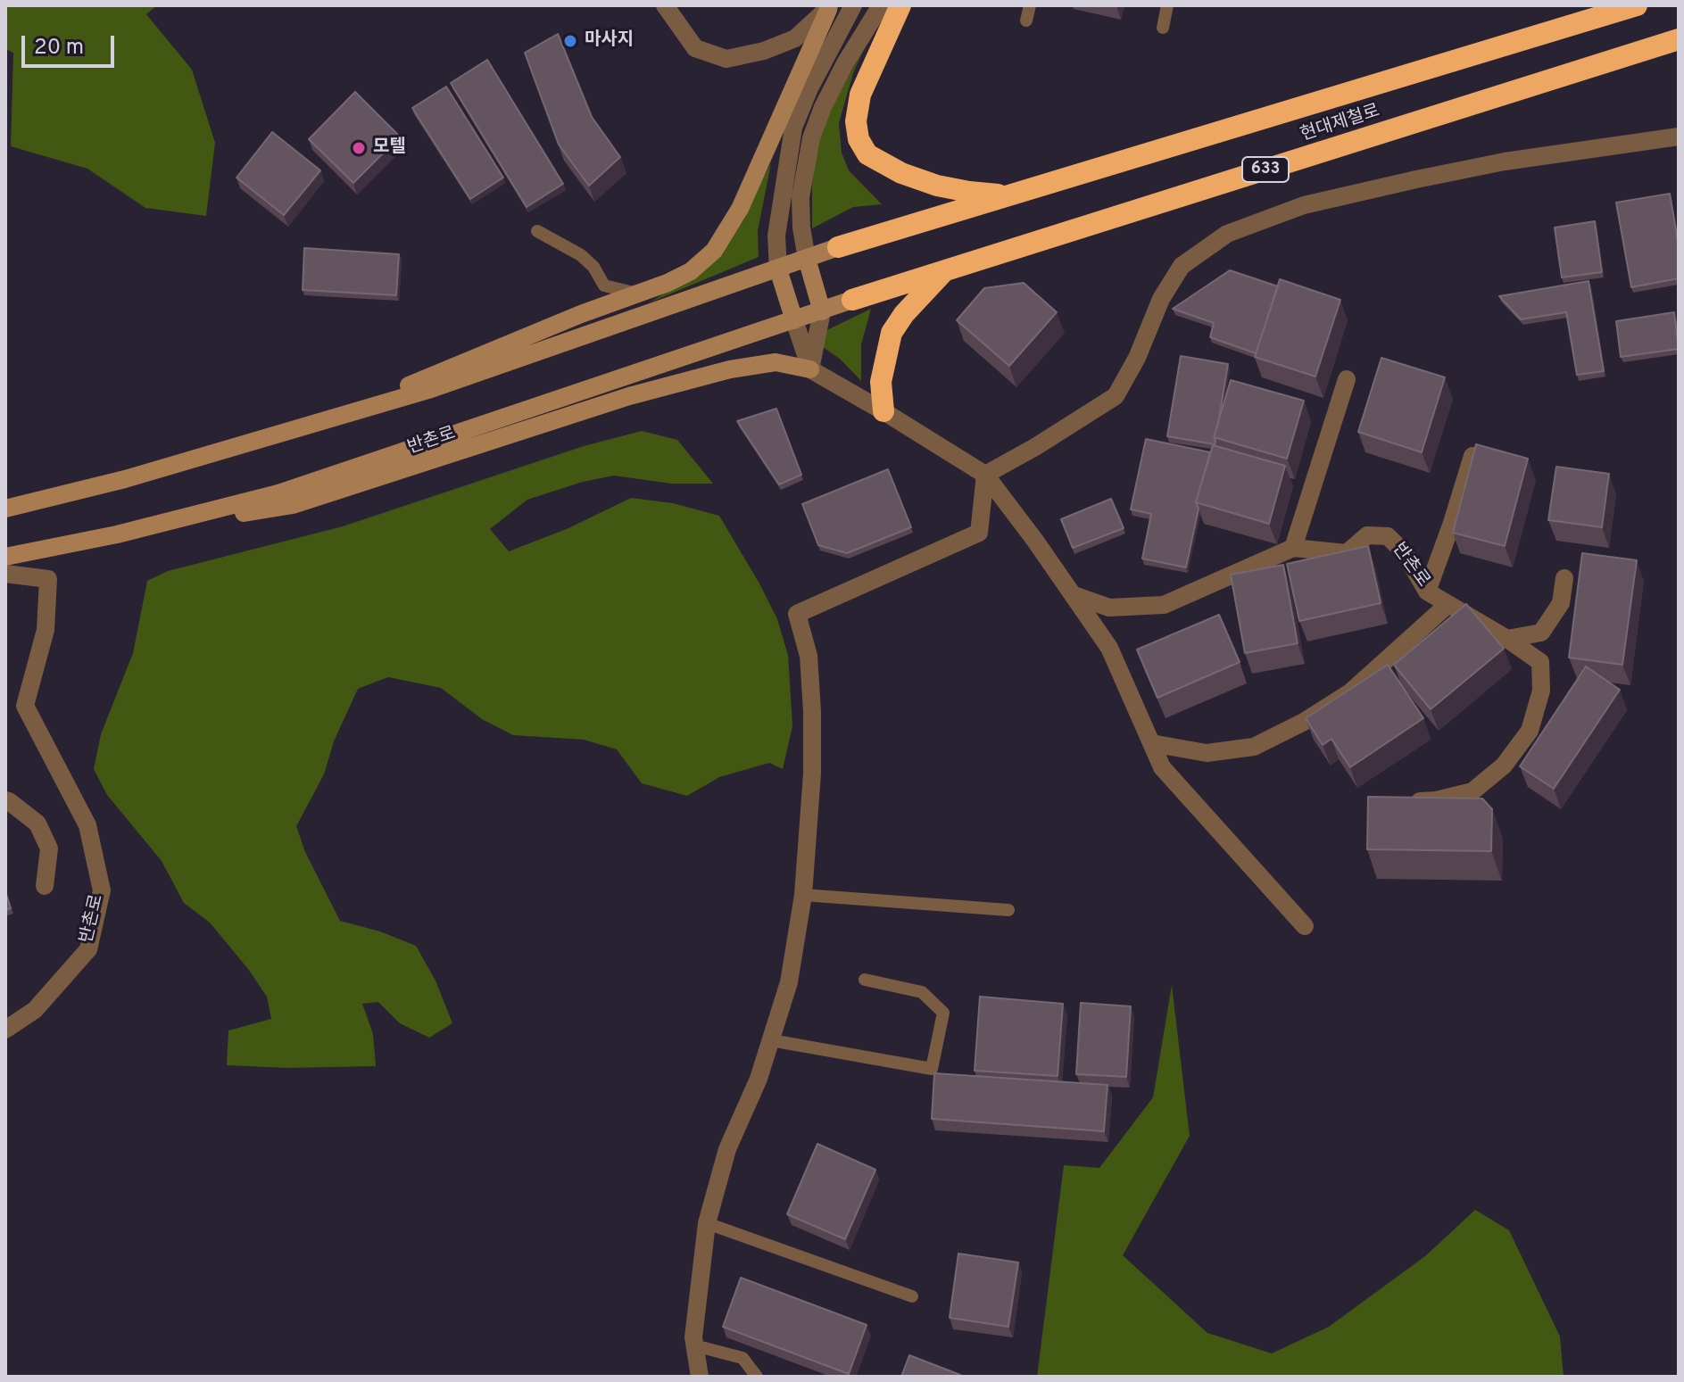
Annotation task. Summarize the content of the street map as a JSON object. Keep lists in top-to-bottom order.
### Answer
{
  "streets": {
    "highway": ["현대제철로", "633"],
    "main road": ["반촌로"]
  },
  "crossings": [
    ["현대제철로", "반촌로"]
  ],
  "places": ["마사지", "모텔"],
  "scale_bar": "20 m"
}
